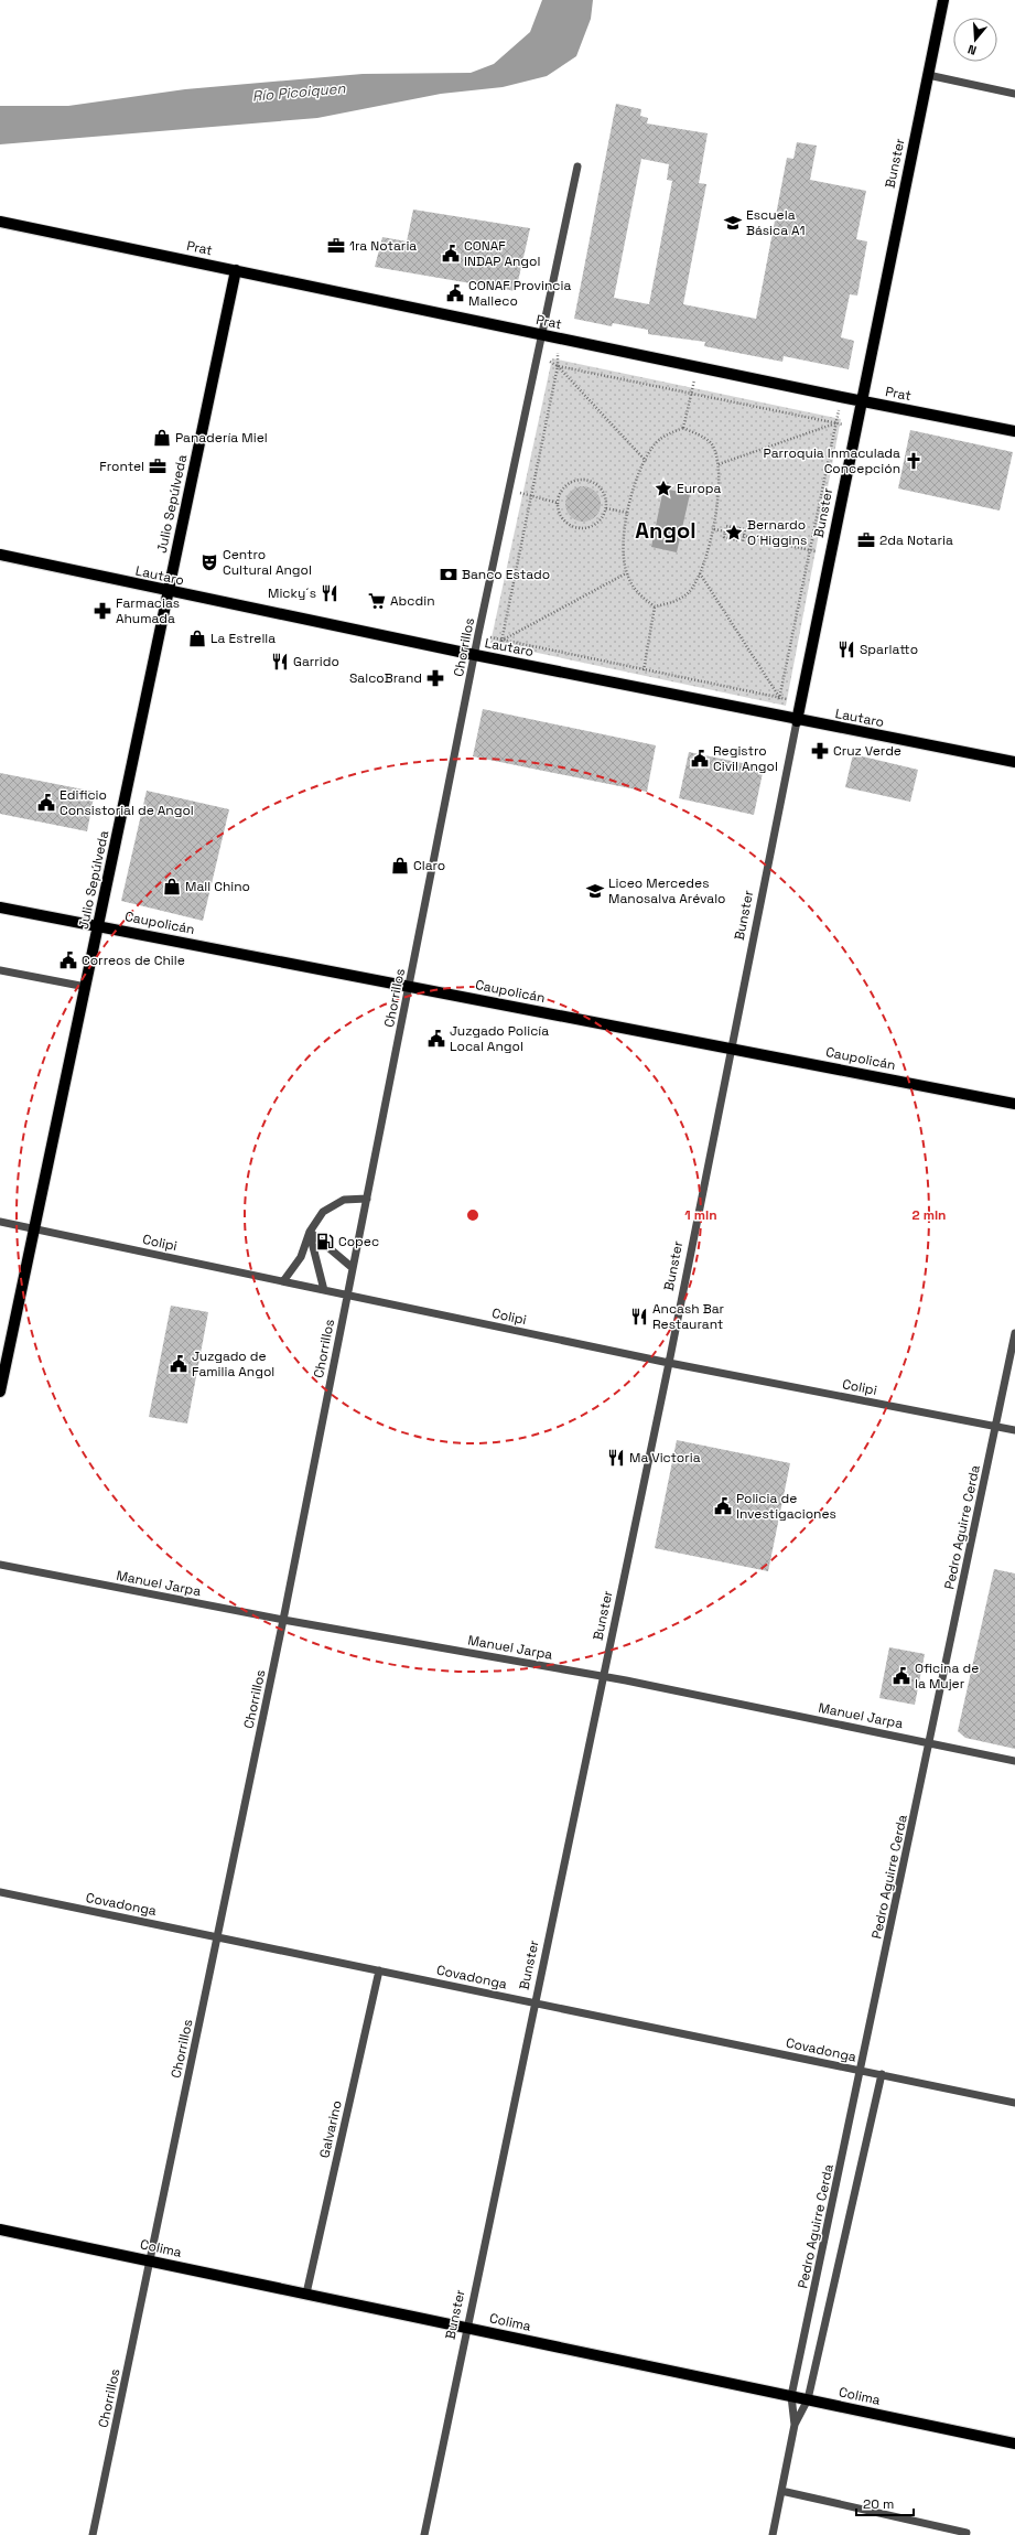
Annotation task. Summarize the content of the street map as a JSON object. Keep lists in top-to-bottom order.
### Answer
{
  "streets": {
    "main road": [
      "Bunster",
      "Prat",
      "Julio Sepúlveda",
      "Lautaro",
      "Caupolicán",
      "Colima"
    ],
    "street": [
      "Chorrillos",
      "Colipi",
      "Pedro Aguirre Cerda",
      "Manuel Jarpa",
      "Covadonga",
      "Galvarino"
    ]
  },
  "crossings": [
    ["Bunster", "Prat"],
    ["Bunster", "Lautaro"],
    ["Bunster", "Caupolicán"],
    ["Bunster", "Colipi"],
    ["Bunster", "Manuel Jarpa"],
    ["Bunster", "Covadonga"],
    ["Bunster", "Colima"],
    ["Prat", "Julio Sepúlveda"],
    ["Prat", "Chorrillos"],
    ["Julio Sepúlveda", "Lautaro"],
    ["Julio Sepúlveda", "Caupolicán"],
    ["Julio Sepúlveda", "Colipi"],
    ["Lautaro", "Chorrillos"],
    ["Chorrillos", "Caupolicán"],
    ["Chorrillos", "Colipi"],
    ["Chorrillos", "Manuel Jarpa"],
    ["Chorrillos", "Covadonga"],
    ["Chorrillos", "Colima"],
    ["Colipi", "Pedro Aguirre Cerda"],
    ["Pedro Aguirre Cerda", "Manuel Jarpa"],
    ["Pedro Aguirre Cerda", "Covadonga"],
    ["Pedro Aguirre Cerda", "Colima"],
    ["Covadonga", "Galvarino"],
    ["Galvarino", "Colima"]
  ],
  "districts": ["Angol"],
  "water": ["Río Picoiquen"],
  "places": {
    "school or university": ["Escuela Básica A1", "Liceo Mercedes Manosalva Arévalo"],
    "office": ["1ra Notaria", "Frontel", "2da Notaria"],
    "public building": [
      "CONAF INDAP Angol",
      "CONAF Provincia Malleco",
      "Registro Civil Angol",
      "Edificio Consistorial de Angol",
      "Correos de Chile",
      "Juzgado Policía Local Angol",
      "Juzgado de Familia Angol",
      "Policia de Investigaciones",
      "Oficina de la Mujer"
    ],
    "shop": [
      "Panadería Miel",
      "La Estrella",
      "Claro",
      "Mall Chino"
    ],
    "church": ["Parroquia Inmaculada Concepción"],
    "place": ["Europa", "Bernardo O´Higgins"],
    "theatre": ["Centro Cultural Angol"],
    "bank": ["Banco Estado"],
    "restaurant": [
      "Micky´s",
      "Sparlatto",
      "Garrido",
      "Ancash Bar Restaurant",
      "Ma Victoria"
    ],
    "supermarket": ["Abcdin"],
    "pharmacy": ["Farmacias Ahumada", "SalcoBrand", "Cruz Verde"],
    "fuel station": ["Copec"]
  },
  "scale_bar": "20 m",
  "north": "bottom",
  "rings": ["1 min", "2 min"]
}
